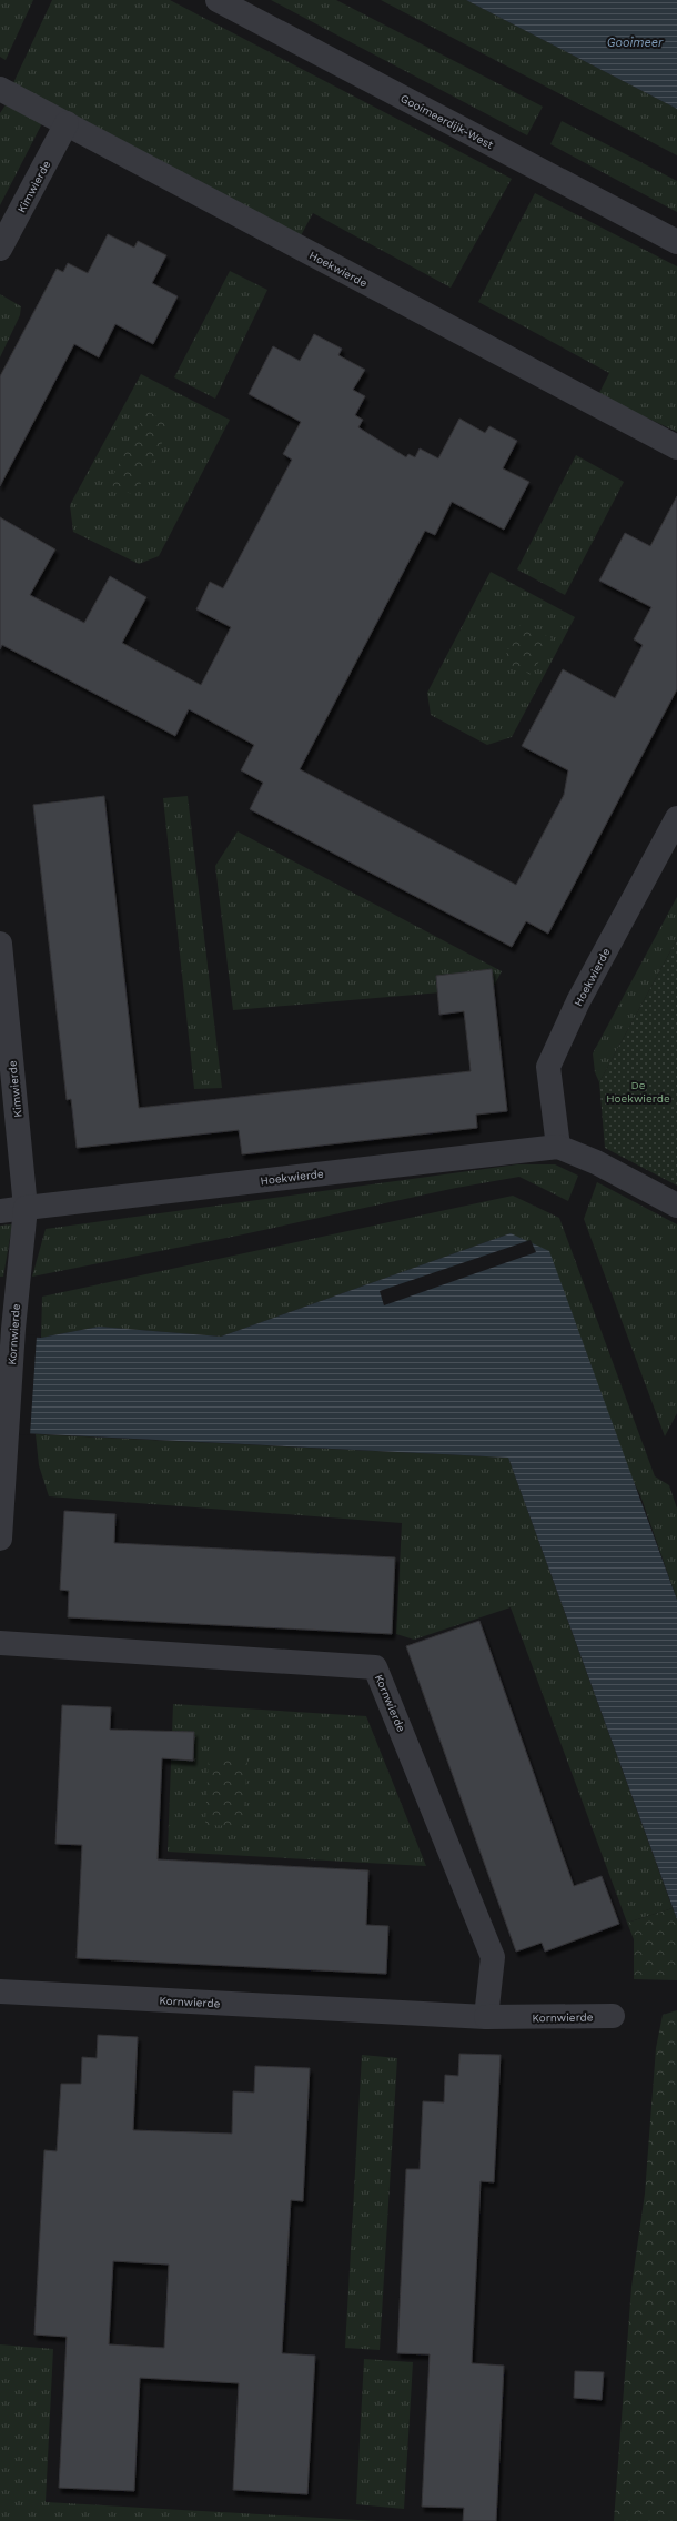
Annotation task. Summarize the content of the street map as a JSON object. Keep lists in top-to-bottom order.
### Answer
{
  "streets": {
    "street": [
      "Gooimeerdijk-West",
      "Kimwierde",
      "Hoekwierde",
      "Kornwierde"
    ]
  },
  "crossings": [
    ["Kimwierde", "Hoekwierde"],
    ["Kimwierde", "Kornwierde"],
    ["Hoekwierde", "Kornwierde"]
  ],
  "water": ["Gooimeer"],
  "parks": ["De Hoekwierde"]
}
